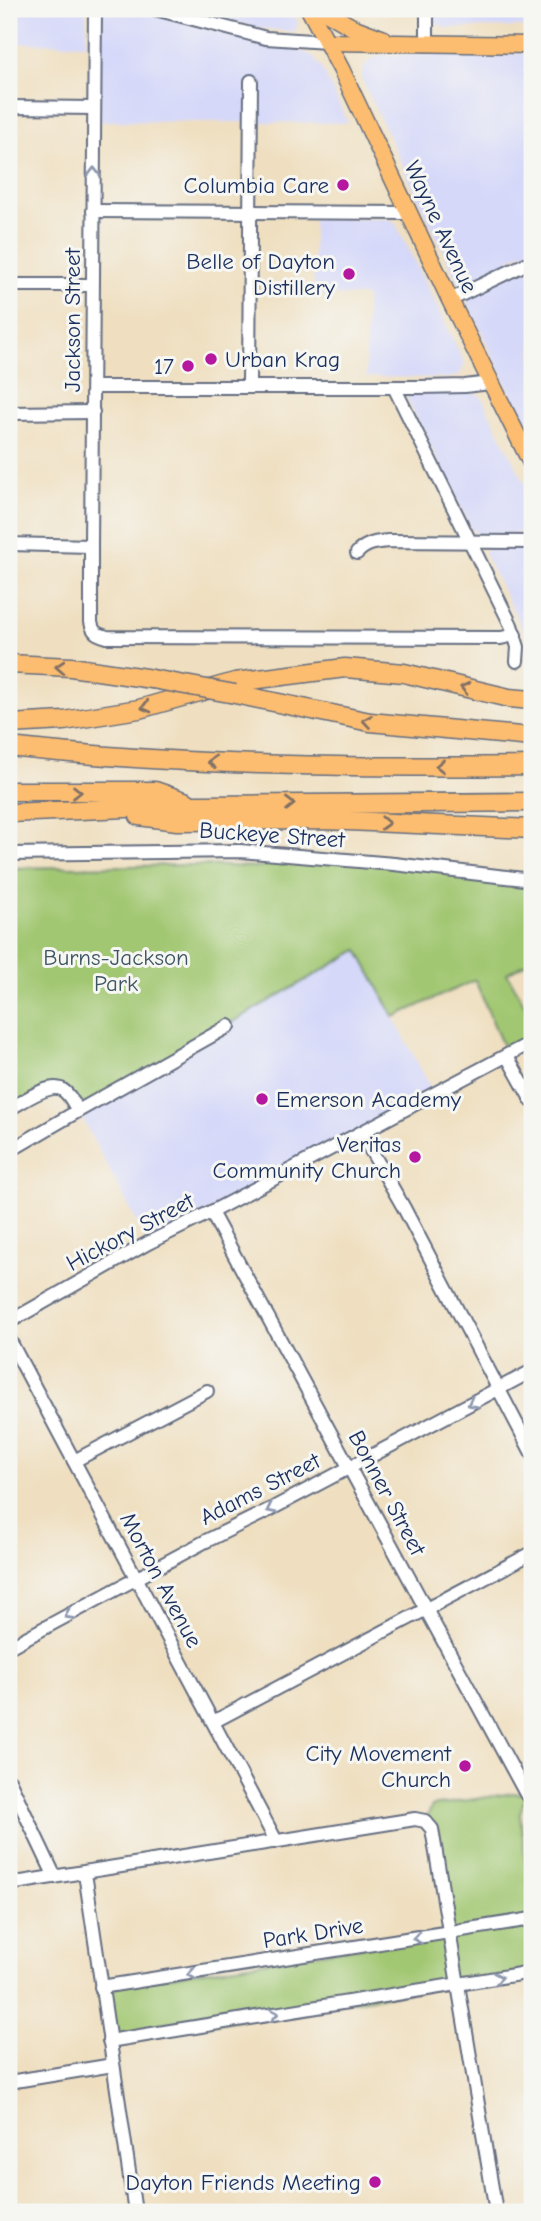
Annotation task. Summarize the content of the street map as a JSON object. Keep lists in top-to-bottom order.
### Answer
{
  "streets": {
    "main road": ["Wayne Avenue"],
    "street": [
      "Jackson Street",
      "Buckeye Street",
      "Hickory Street",
      "Adams Street",
      "Bonner Street",
      "Morton Avenue",
      "Park Drive"
    ]
  },
  "crossings": [
    ["Hickory Street", "Bonner Street"],
    ["Adams Street", "Bonner Street"],
    ["Adams Street", "Morton Avenue"]
  ],
  "one_way": ["Adams Street"],
  "parks": ["Burns-Jackson Park"],
  "places": [
    "Columbia Care",
    "Belle of Dayton Distillery",
    "Urban Krag",
    "17",
    "Emerson Academy",
    "Veritas Community Church",
    "City Movement Church",
    "Dayton Friends Meeting"
  ]
}
